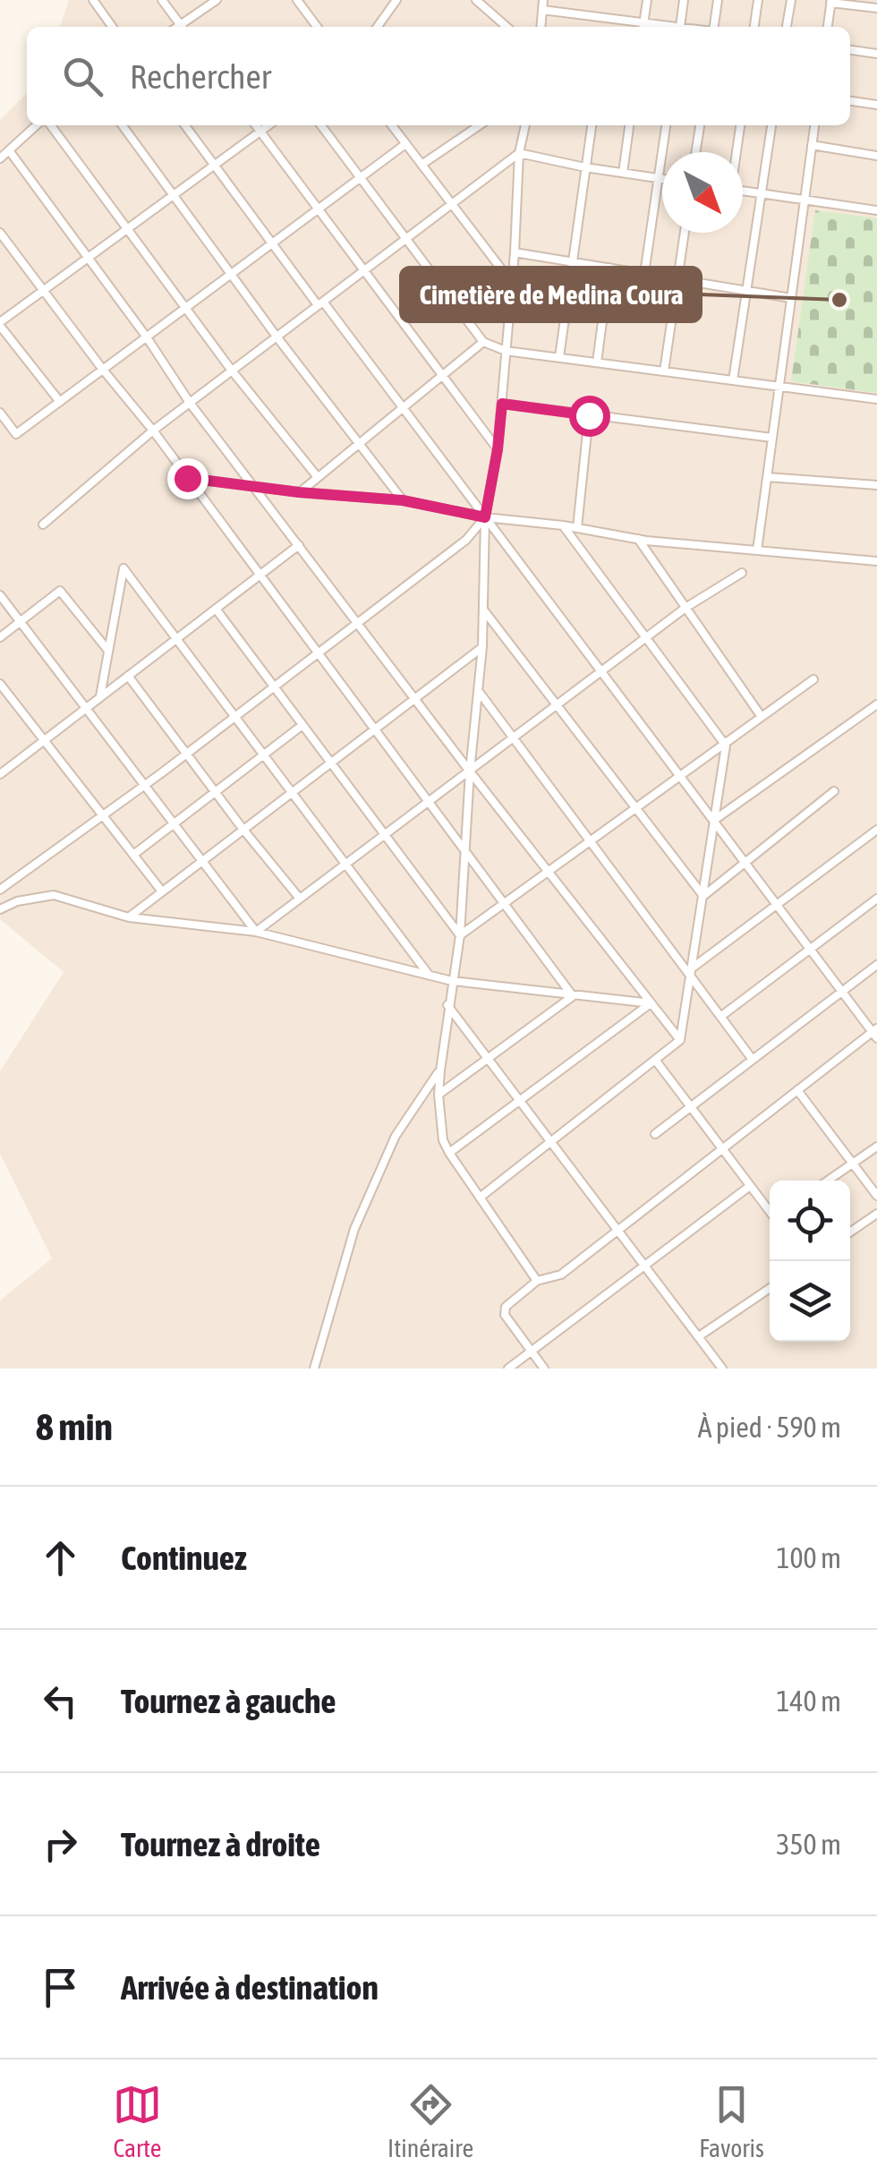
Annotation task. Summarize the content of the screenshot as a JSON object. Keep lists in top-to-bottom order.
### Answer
{
  "places": ["Cimetière de Medina Coura"],
  "north": "bottom right",
  "page": {
    "search": "Rechercher",
    "heading": ["8 min", "À pied · 590 m"],
    "list": [
      ["Continuez", "100 m"],
      ["Tournez à gauche", "140 m"],
      ["Tournez à droite", "350 m"],
      "Arrivée à destination"
    ],
    "nav": ["Carte", "Itinéraire", "Favoris"]
  }
}
